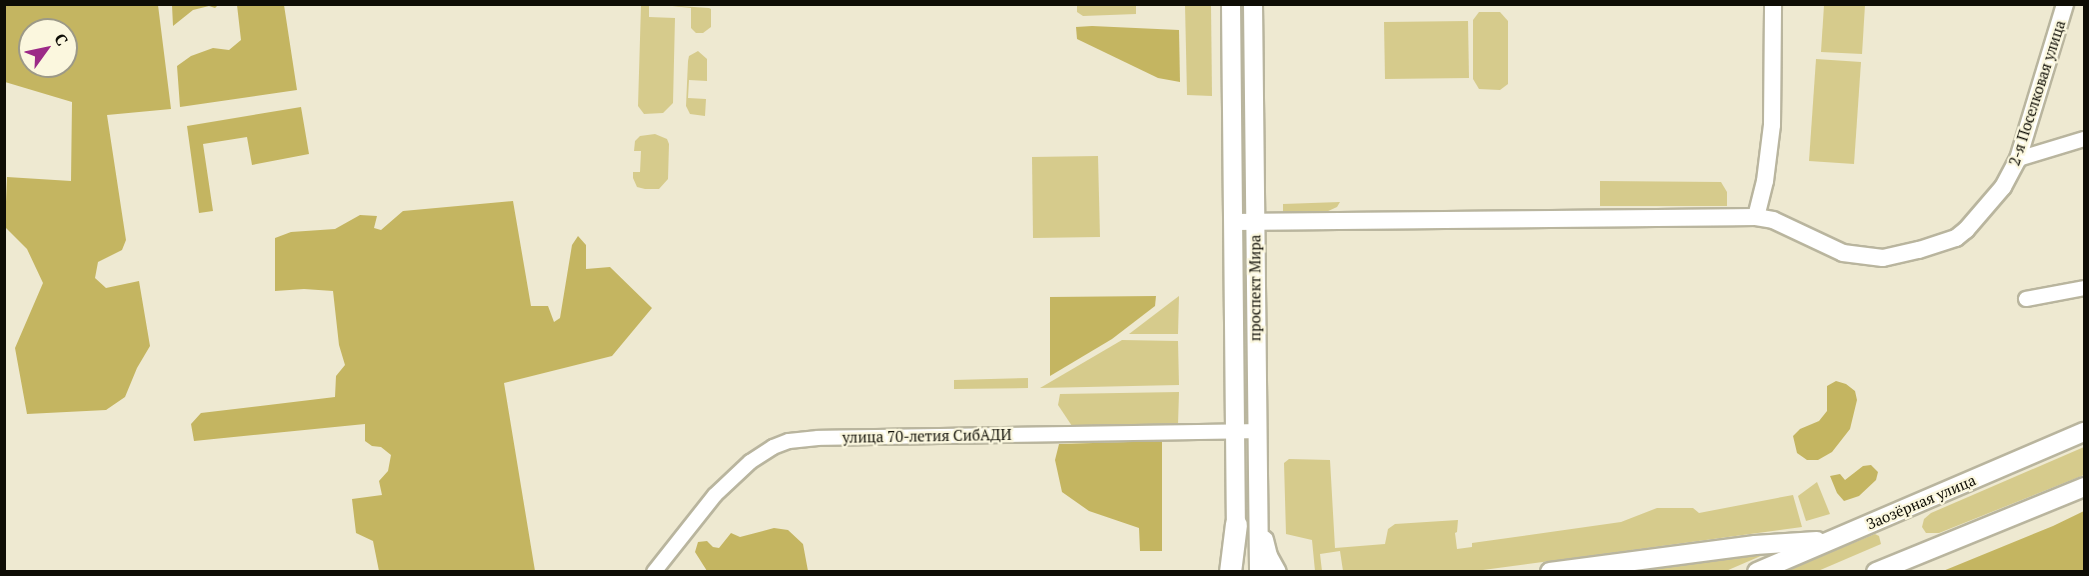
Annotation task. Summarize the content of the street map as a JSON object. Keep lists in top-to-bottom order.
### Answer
{
  "streets": {
    "main road": ["проспект Мира", "Заозёрная улица"],
    "street": ["2-я Поселковая улица", "улица 70-летия СибАДИ"]
  },
  "crossings": [
    ["2-я Поселковая улица", "проспект Мира"],
    ["проспект Мира", "улица 70-летия СибАДИ"]
  ],
  "north": "top right"
}
